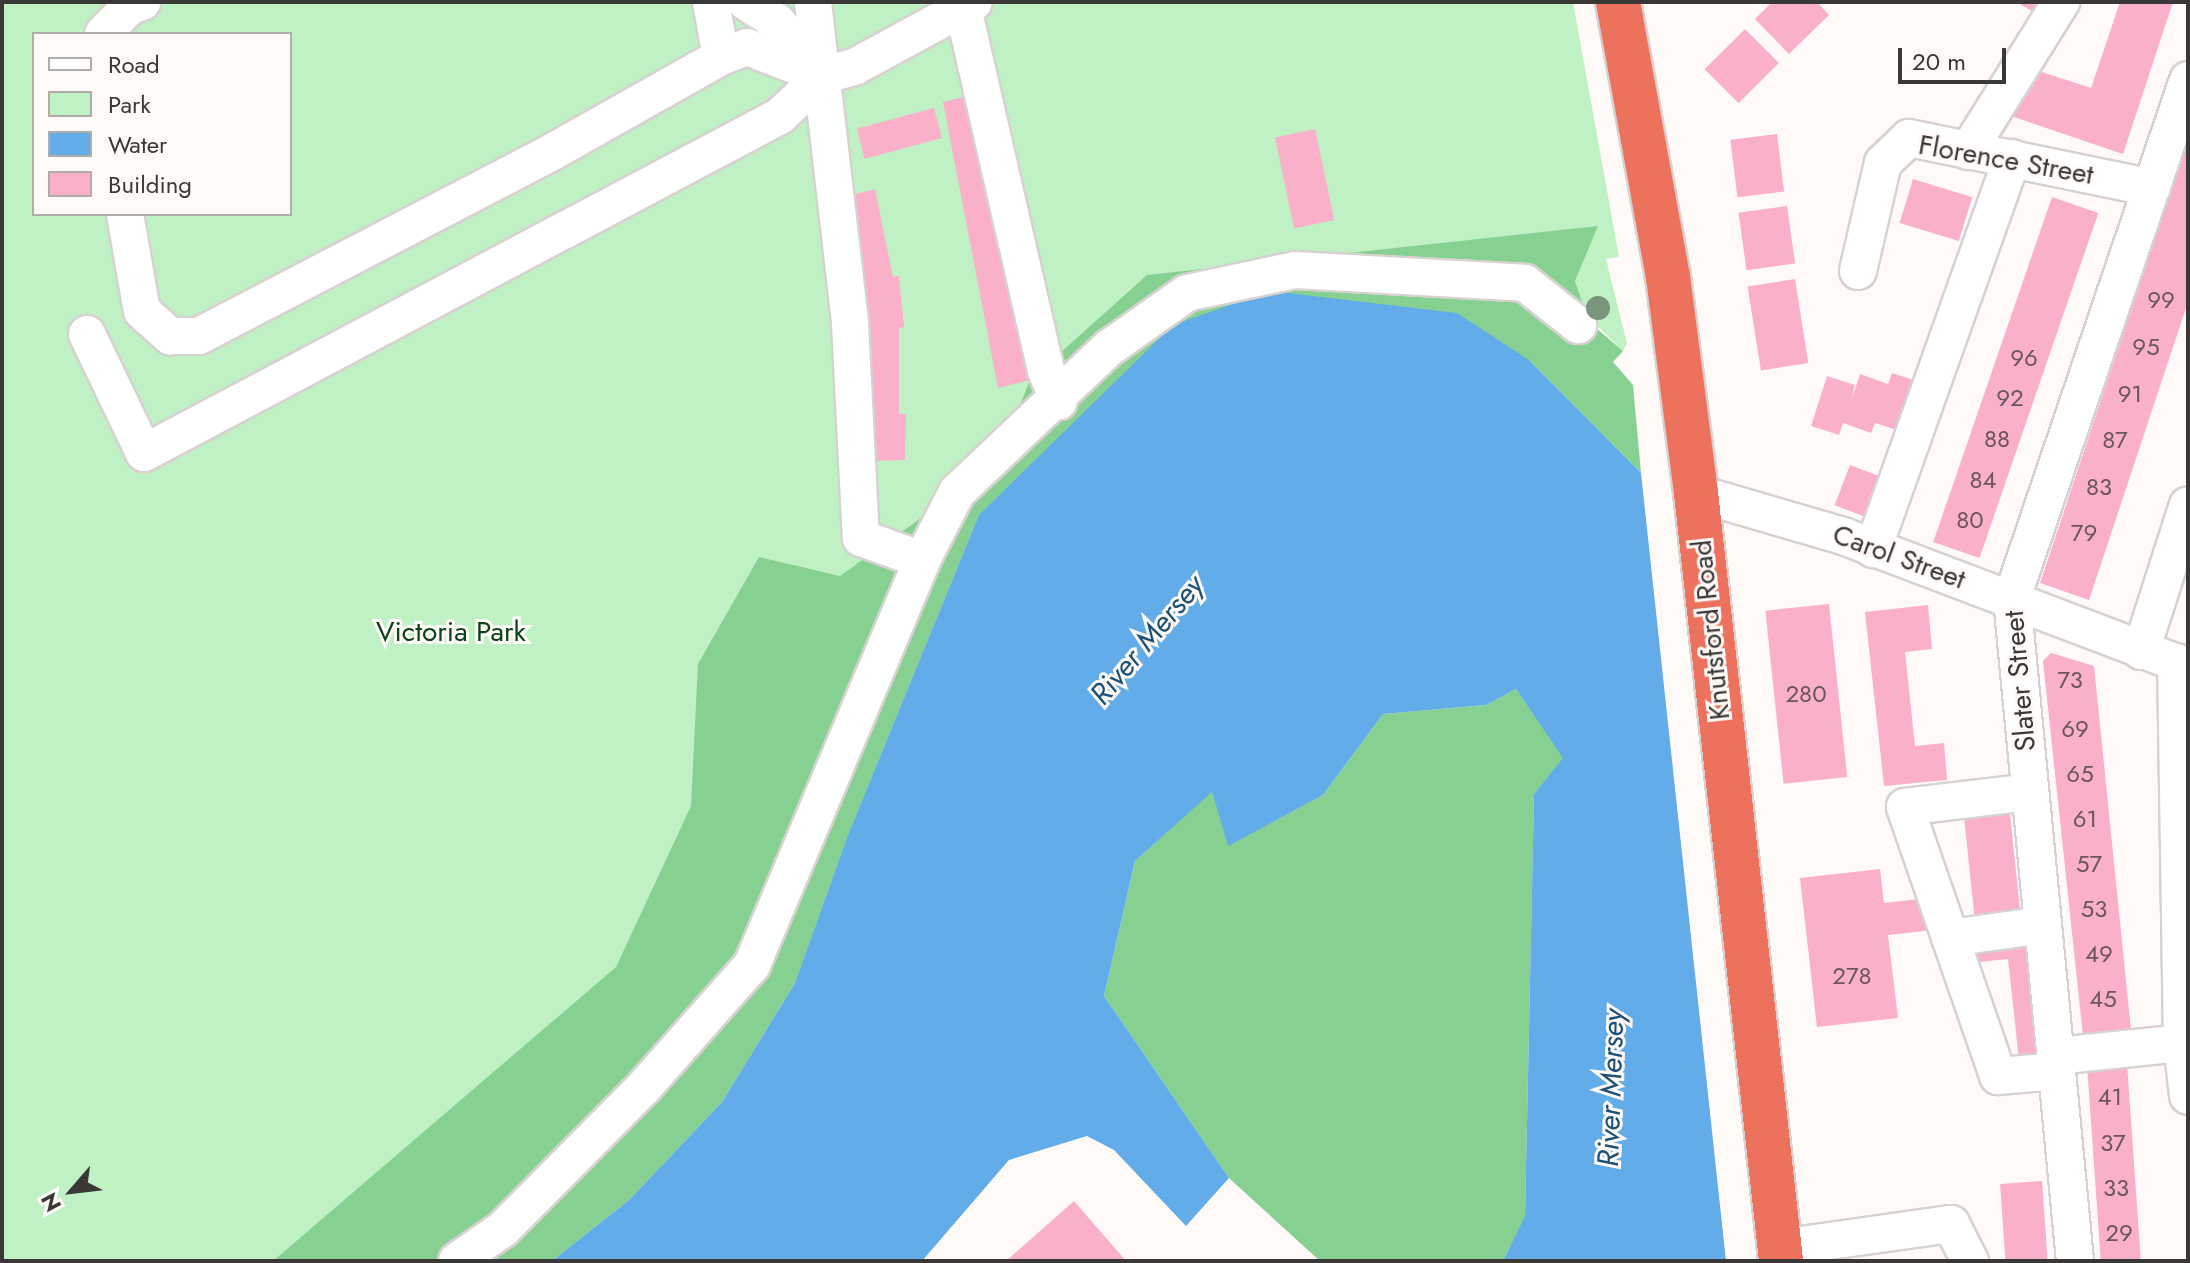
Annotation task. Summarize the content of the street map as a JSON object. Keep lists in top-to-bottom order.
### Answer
{
  "streets": {
    "highway": ["Knutsford Road"],
    "street": ["Florence Street", "Carol Street", "Slater Street"]
  },
  "crossings": [
    ["Florence Street", "Slater Street"],
    ["Carol Street", "Knutsford Road"],
    ["Carol Street", "Slater Street"]
  ],
  "water": ["River Mersey"],
  "parks": ["Victoria Park"],
  "house_numbers": [
    "99",
    "95",
    "96",
    "91",
    "92",
    "88",
    "87",
    "84",
    "83",
    "80",
    "79",
    "73",
    "280",
    "69",
    "65",
    "61",
    "57",
    "53",
    "49",
    "278",
    "45",
    "41",
    "37",
    "33",
    "29"
  ],
  "legend": [
    "Road",
    "Park",
    "Water",
    "Building"
  ],
  "scale_bar": "20 m",
  "north": "bottom left"
}
